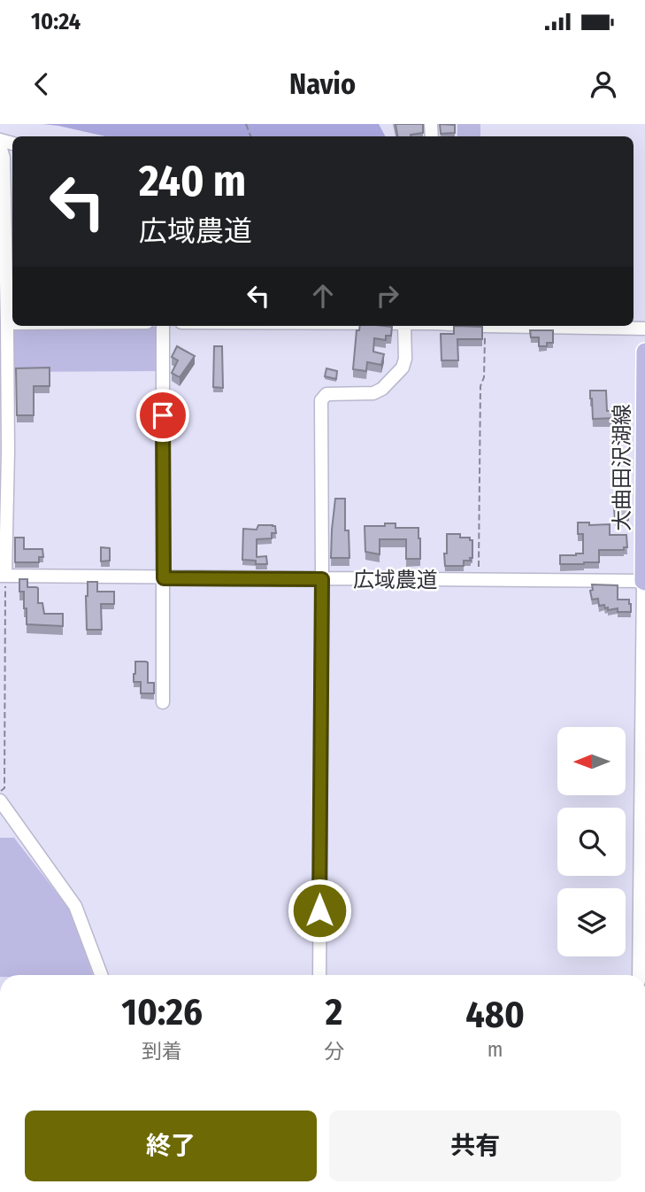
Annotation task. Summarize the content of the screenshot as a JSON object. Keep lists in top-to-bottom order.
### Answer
{
  "streets": {
    "main road": ["大曲田沢湖線"],
    "street": ["広域農道"]
  },
  "crossings": [
    ["大曲田沢湖線", "広域農道"]
  ],
  "north": "left",
  "page": {
    "status": "10:24",
    "header": "Navio",
    "turn": ["240 m", "広域農道"],
    "eta": [
      "10:26",
      "到着",
      "2",
      "分",
      "480",
      "m"
    ],
    "buttons": ["終了", "共有"]
  }
}
